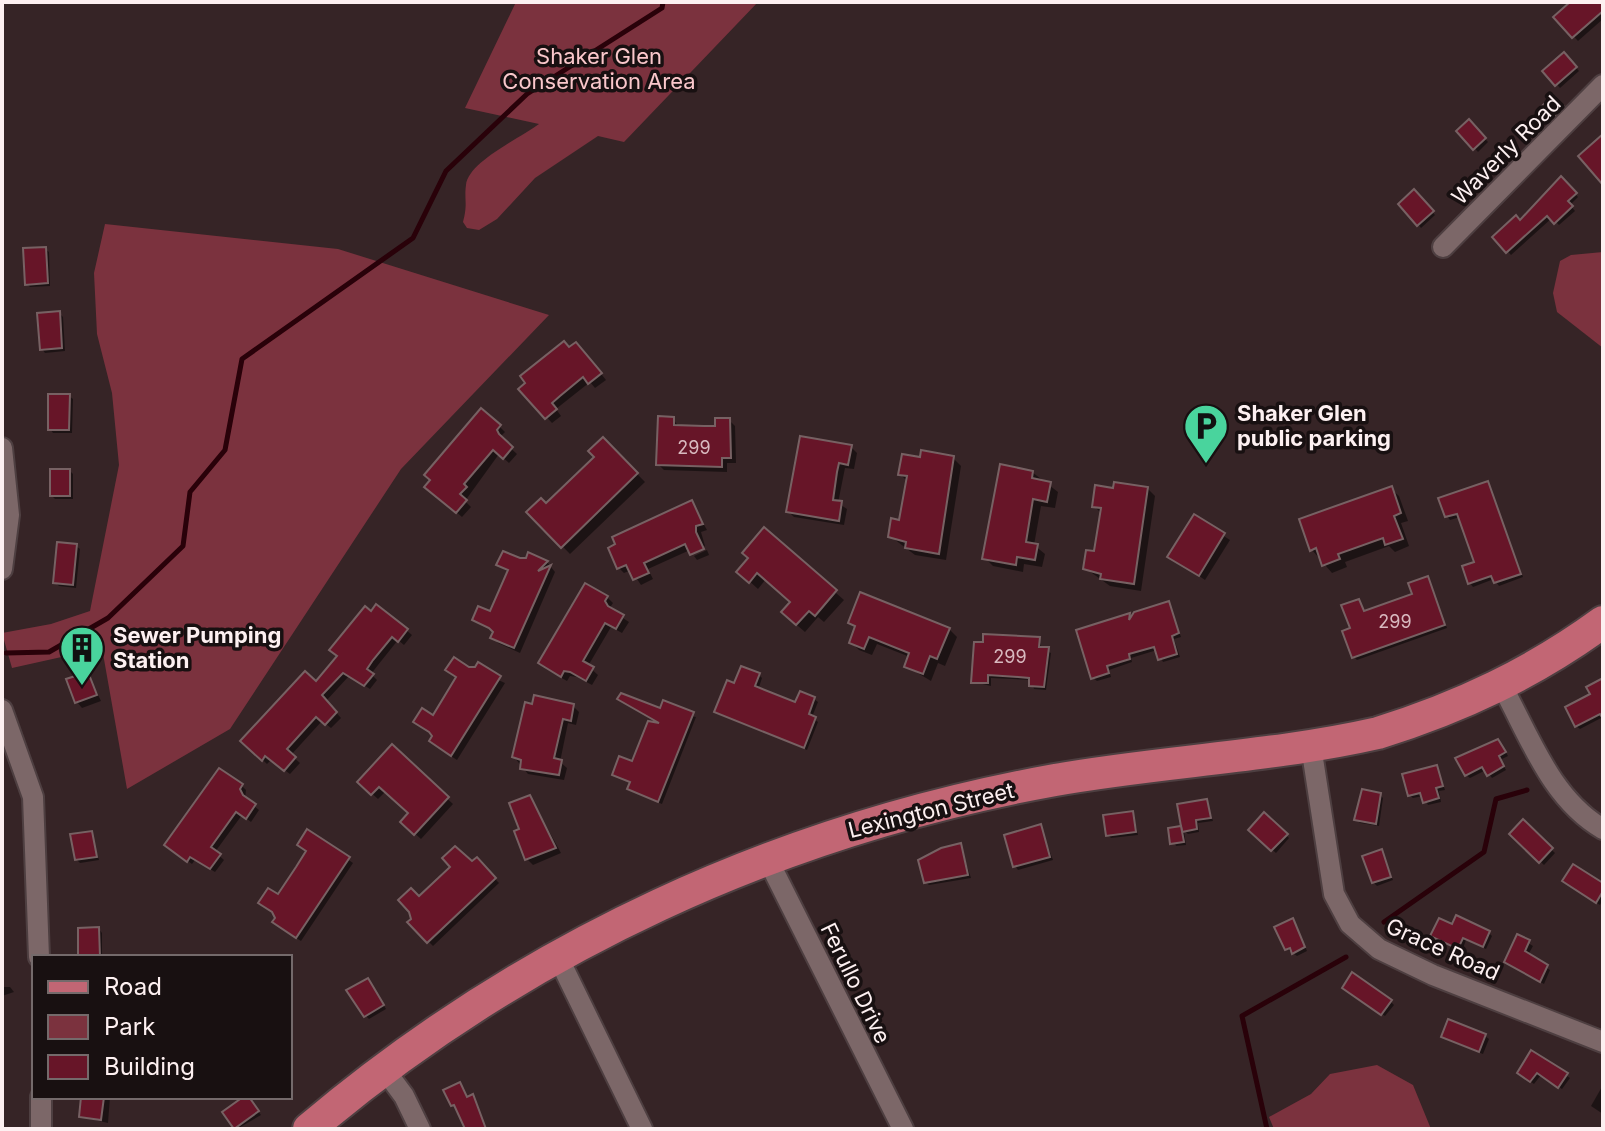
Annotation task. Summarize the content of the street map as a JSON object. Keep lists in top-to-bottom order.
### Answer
{
  "streets": {
    "main road": ["Lexington Street"],
    "street": ["Waverly Road", "Grace Road", "Ferullo Drive"]
  },
  "crossings": [
    ["Lexington Street", "Grace Road"],
    ["Lexington Street", "Ferullo Drive"]
  ],
  "parks": ["Shaker Glen Conservation Area"],
  "places": {
    "parking": ["Shaker Glen public parking"],
    "building": ["Sewer Pumping Station"]
  },
  "house_numbers": ["299", "299", "299"],
  "legend": ["Road", "Park", "Building"]
}
